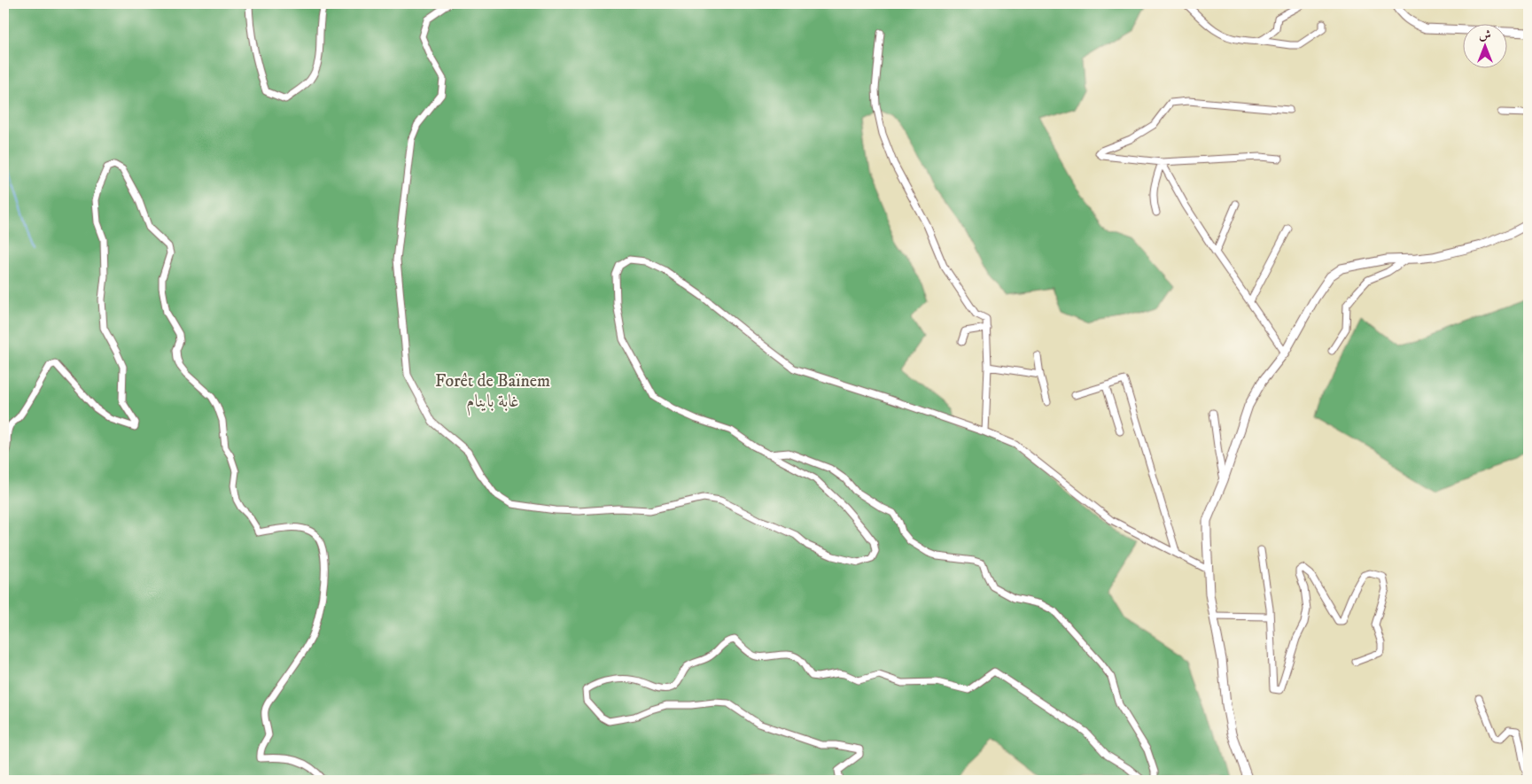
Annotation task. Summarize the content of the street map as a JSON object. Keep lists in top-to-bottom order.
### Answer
{
  "parks": ["Forêt de Baïnem غابة باينام"],
  "north": "top"
}
